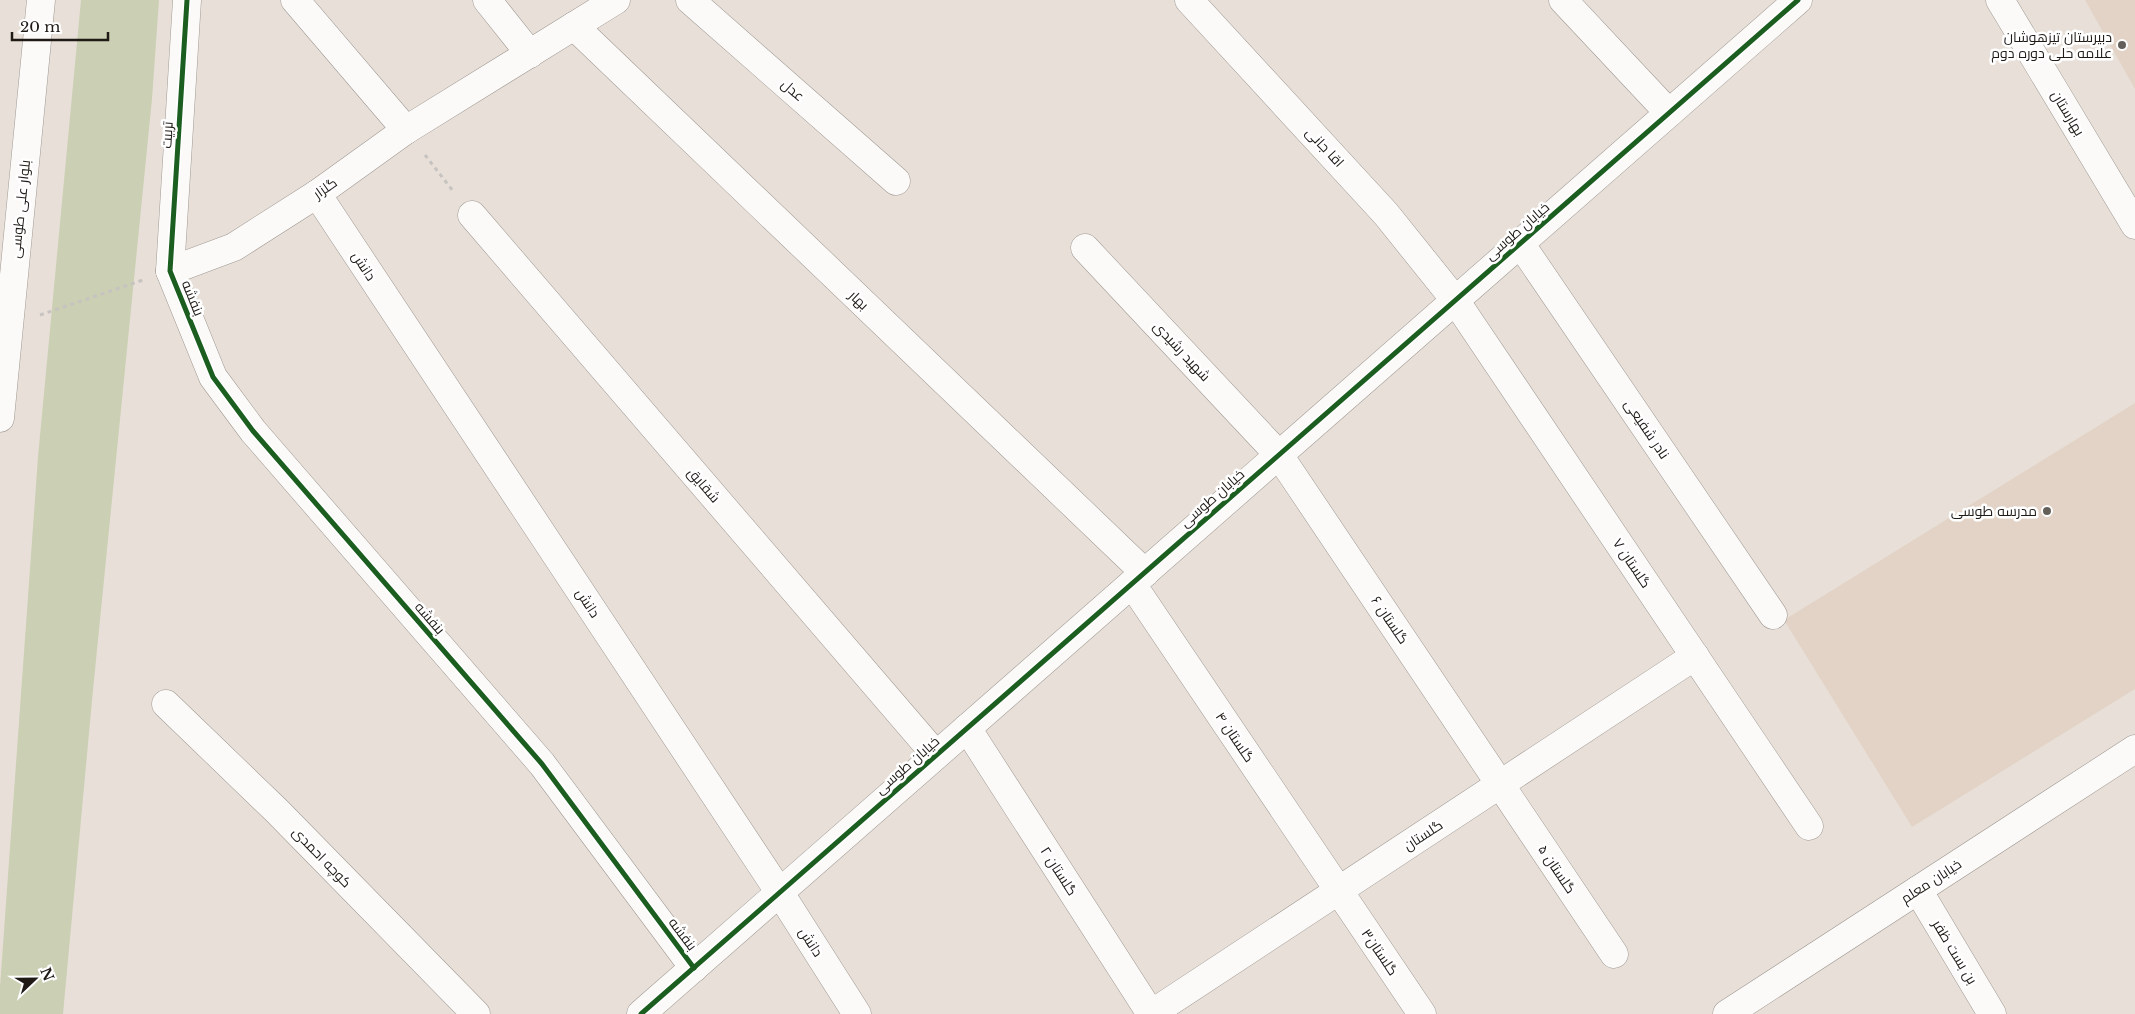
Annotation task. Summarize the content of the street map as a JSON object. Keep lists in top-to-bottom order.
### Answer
{
  "streets": {
    "main road": [
      "عدل",
      "بهارستان",
      "تربیت",
      "اقا جانی",
      "گلزار",
      "بلوار علی طوسی",
      "خیابان طوسی",
      "دانش",
      "بنفشه",
      "بهار",
      "شهید رشیدی",
      "نادر شفیعی",
      "شقایق",
      "گلستان ۷",
      "گلستان ۶",
      "گلستان ۴",
      "گلستان",
      "کوچه احمدی",
      "گلستان ۵",
      "گلستان ۲",
      "خیابان معلم",
      "گلستان۳",
      "بن بست ظفر"
    ]
  },
  "crossings": [
    ["تربیت", "گلزار"],
    ["تربیت", "بنفشه"],
    ["اقا جانی", "خیابان طوسی"],
    ["اقا جانی", "گلستان ۷"],
    ["گلزار", "دانش"],
    ["گلزار", "بنفشه"],
    ["گلزار", "بهار"],
    ["خیابان طوسی", "دانش"],
    ["خیابان طوسی", "بنفشه"],
    ["خیابان طوسی", "بهار"],
    ["خیابان طوسی", "شهید رشیدی"],
    ["خیابان طوسی", "نادر شفیعی"],
    ["خیابان طوسی", "شقایق"],
    ["خیابان طوسی", "گلستان ۷"],
    ["خیابان طوسی", "گلستان ۶"],
    ["خیابان طوسی", "گلستان ۴"],
    ["خیابان طوسی", "گلستان ۲"],
    ["بهار", "گلستان ۴"],
    ["شهید رشیدی", "گلستان ۶"],
    ["گلستان ۷", "گلستان"],
    ["گلستان ۶", "گلستان"],
    ["گلستان ۶", "گلستان ۵"],
    ["گلستان ۴", "گلستان"],
    ["گلستان ۴", "گلستان۳"],
    ["گلستان", "گلستان ۵"],
    ["گلستان", "گلستان ۲"],
    ["گلستان", "گلستان۳"],
    ["خیابان معلم", "بن بست ظفر"]
  ],
  "places": ["دبیرستان تیزهوشان علامه حلی دوره دوم", "مدرسه طوسی"],
  "scale_bar": "20 m",
  "north": "right"
}
